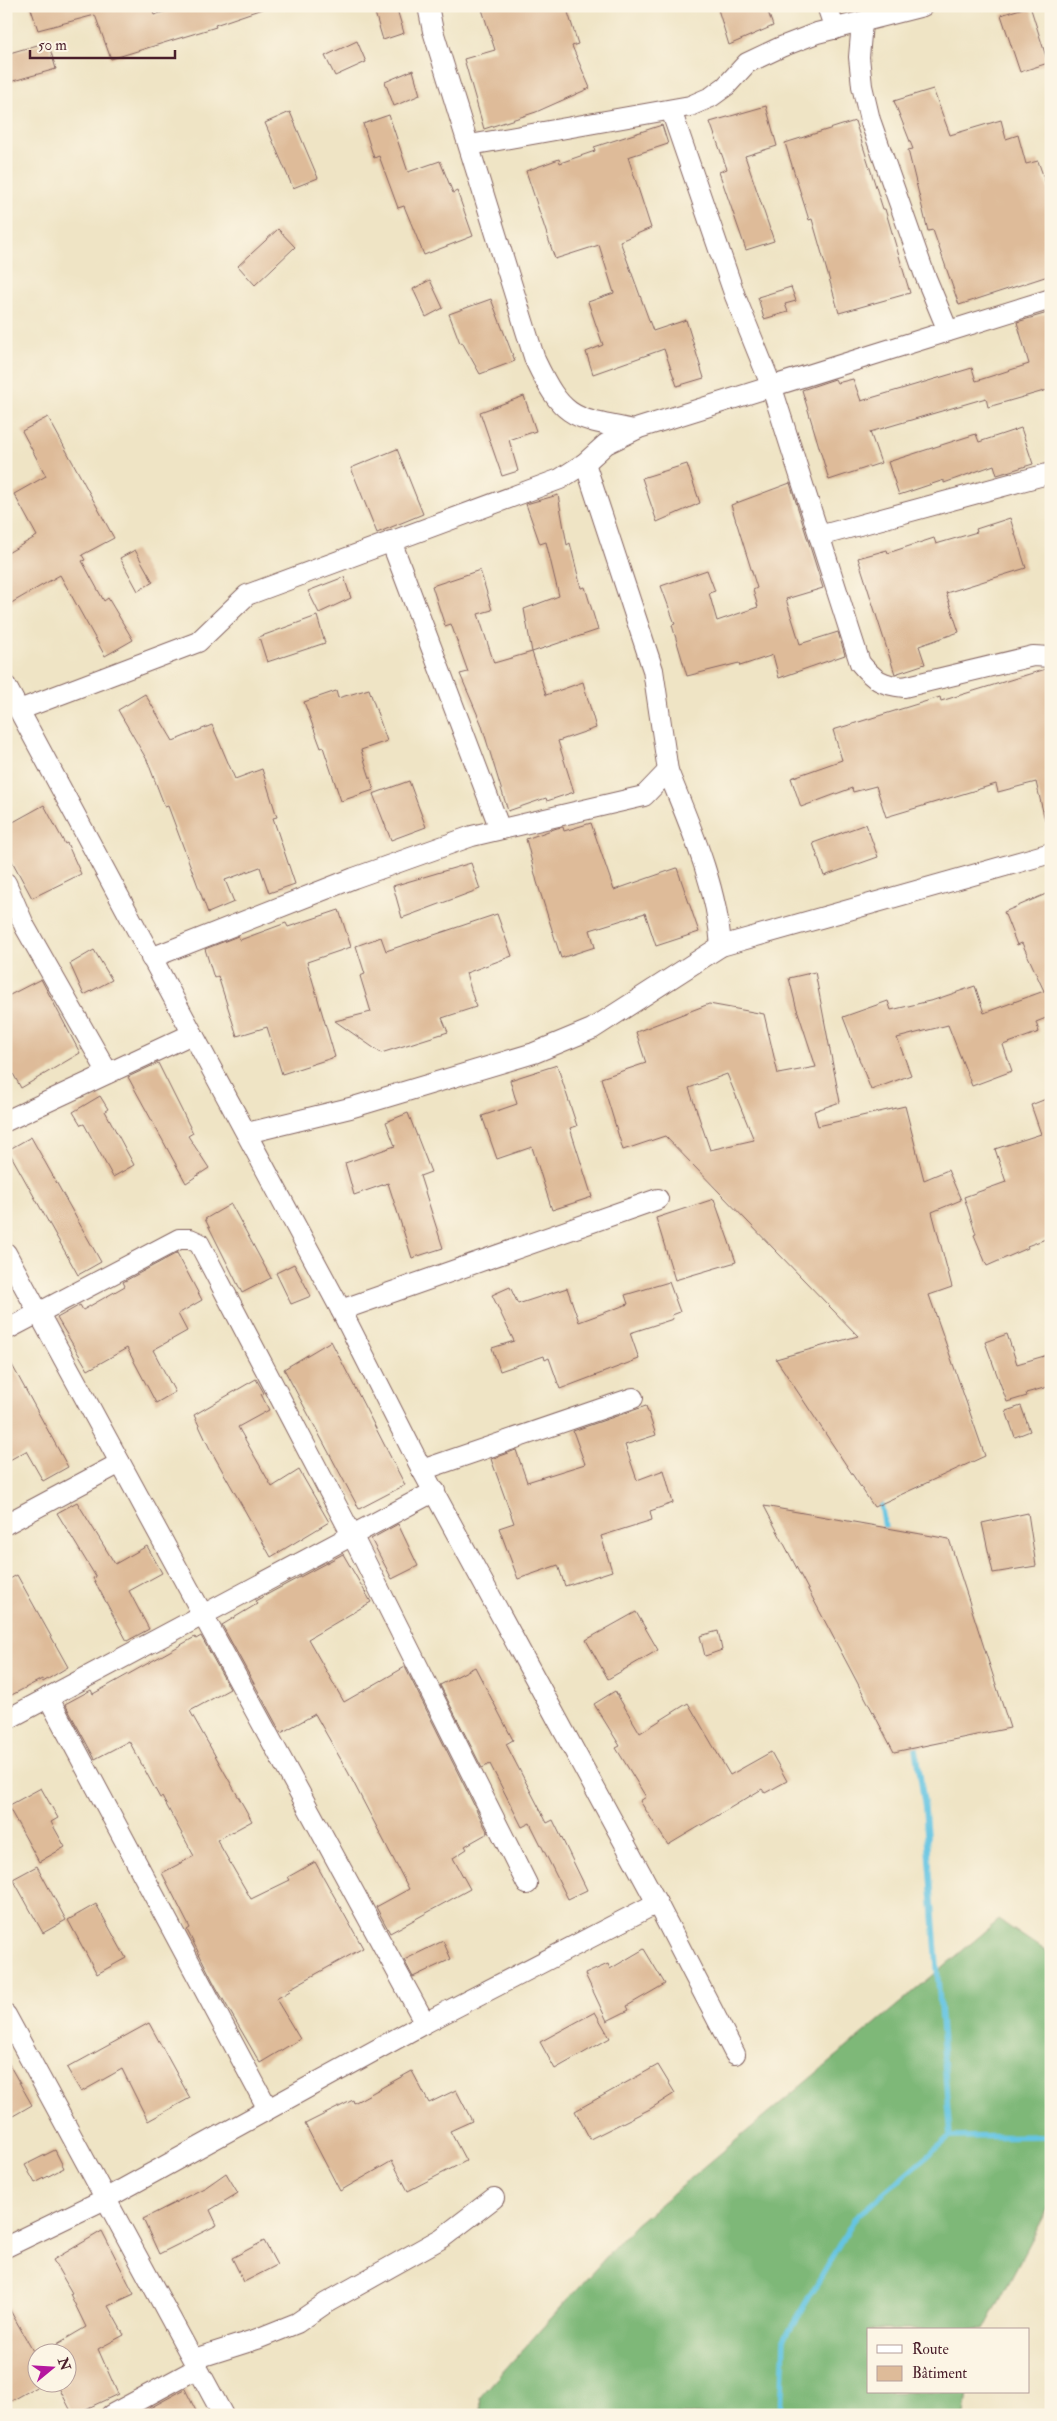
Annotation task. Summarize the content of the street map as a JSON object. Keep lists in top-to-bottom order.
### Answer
{
  "legend": ["Route", "Bâtiment"],
  "scale_bar": "50 m",
  "north": "right"
}
